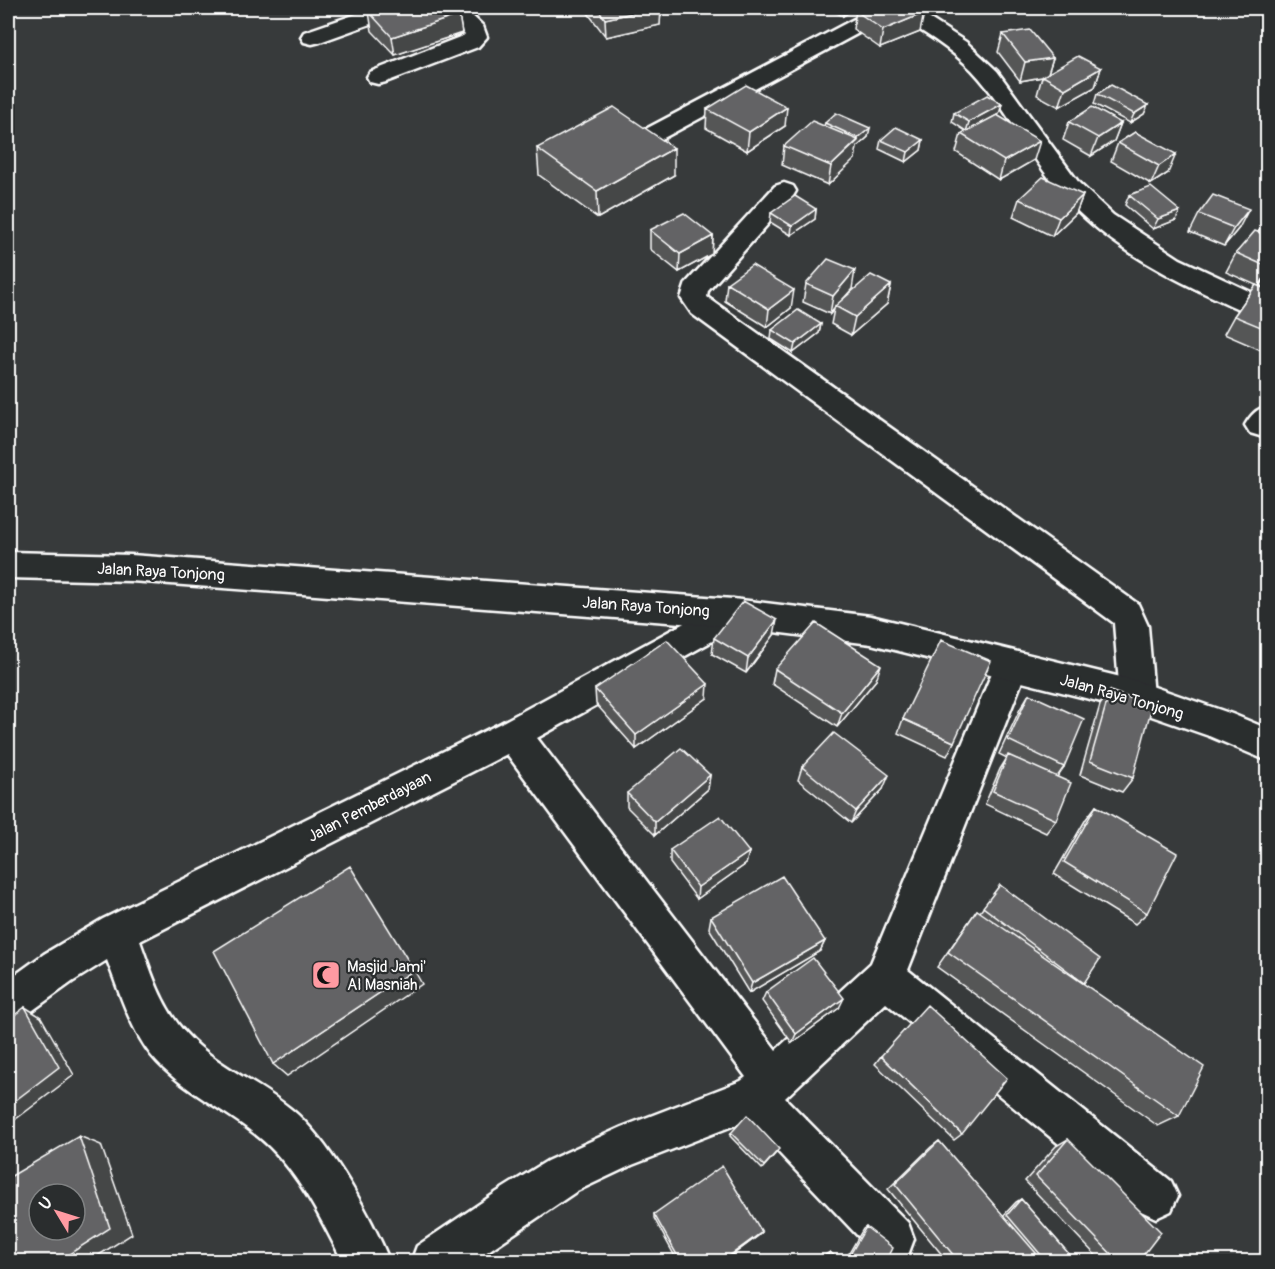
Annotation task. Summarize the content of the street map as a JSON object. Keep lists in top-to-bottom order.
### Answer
{
  "streets": {
    "street": ["Jalan Raya Tonjong", "Jalan Pemberdayaan"]
  },
  "crossings": [
    ["Jalan Raya Tonjong", "Jalan Pemberdayaan"]
  ],
  "places": {
    "mosque": ["Masjid Jami' Al Masniah"]
  },
  "north": "top left"
}
